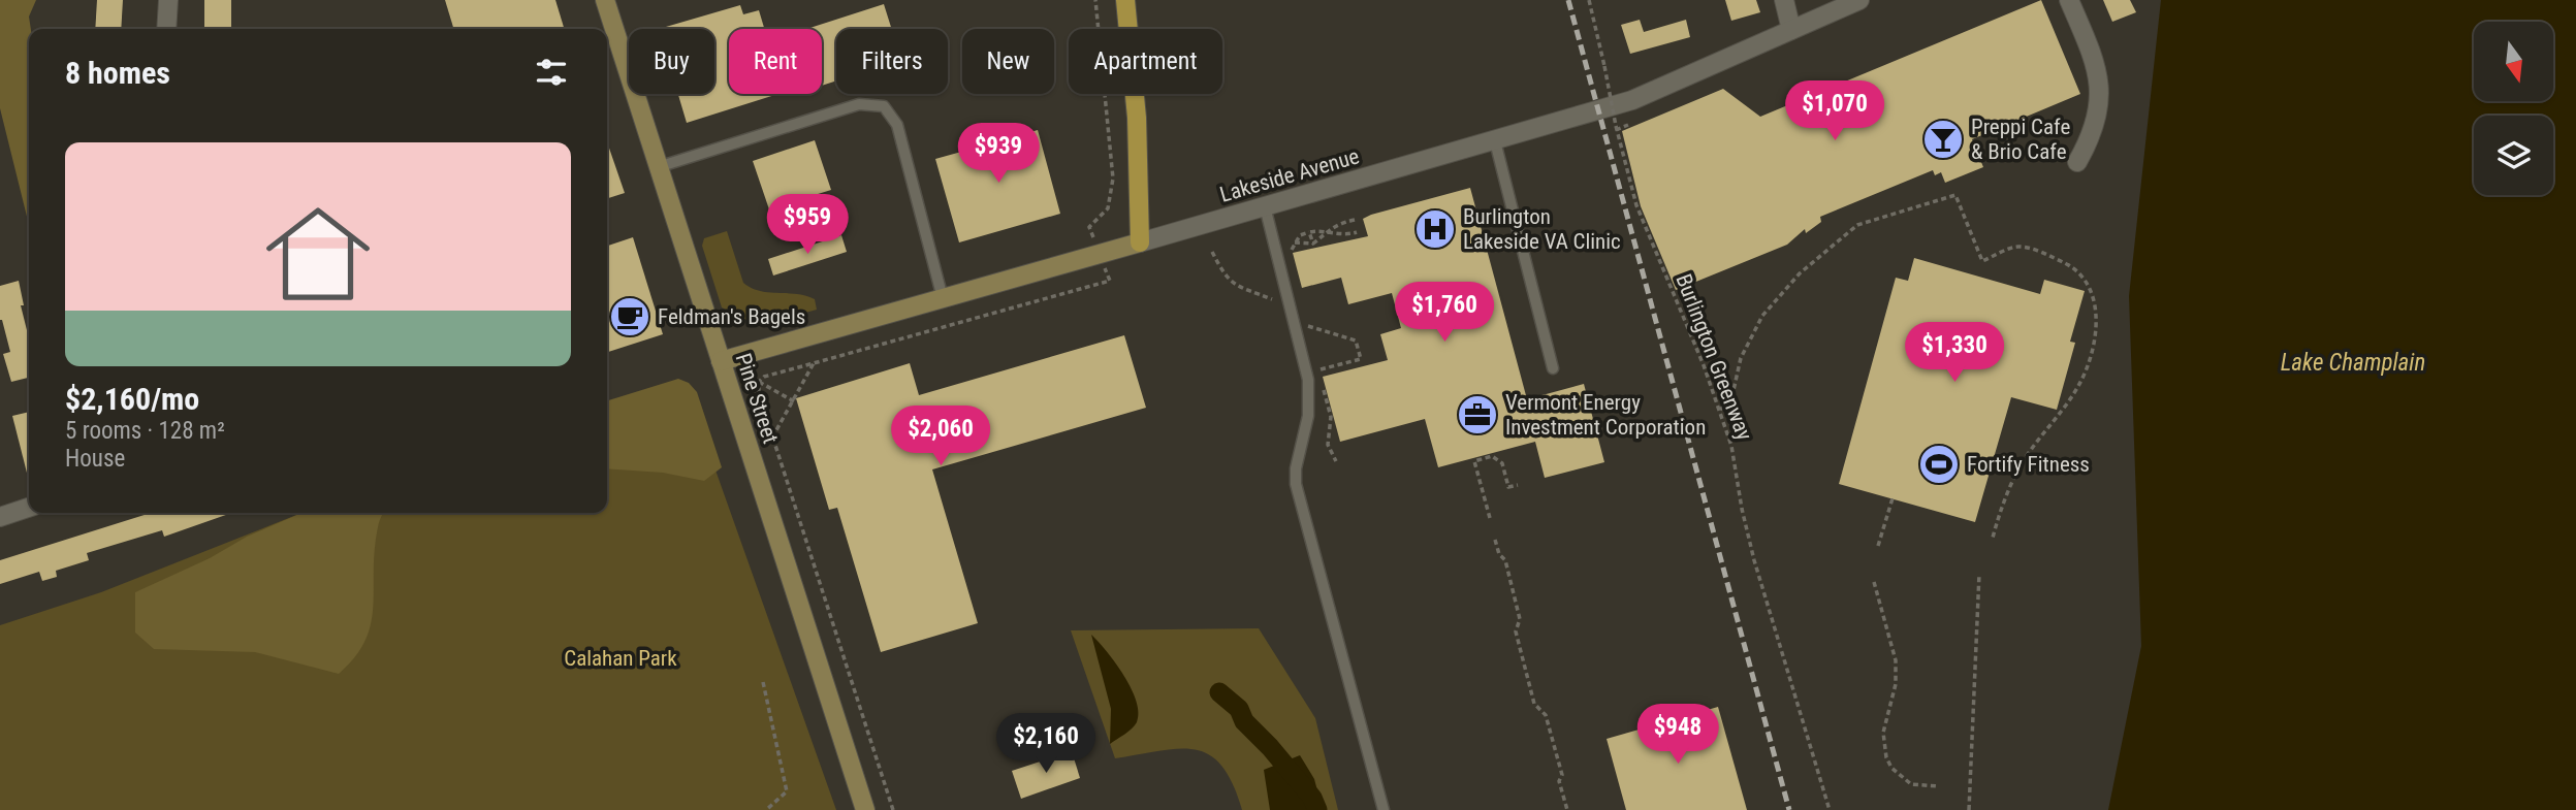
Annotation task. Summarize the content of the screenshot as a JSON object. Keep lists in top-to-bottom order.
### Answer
{
  "streets": {
    "main road": ["Lakeside Avenue", "Pine Street"],
    "path": ["Burlington Greenway"]
  },
  "crossings": [
    ["Lakeside Avenue", "Pine Street"]
  ],
  "water": ["Lake Champlain"],
  "parks": ["Calahan Park"],
  "places": {
    "bar": ["Preppi Cafe & Brio Cafe"],
    "hospital": ["Burlington Lakeside VA Clinic"],
    "cafe": ["Feldman's Bagels"],
    "office": ["Vermont Energy Investment Corporation"],
    "sports": ["Fortify Fitness"]
  },
  "north": "bottom",
  "page": {
    "chip": [
      "Buy",
      "Rent",
      "Filters",
      "New",
      "Apartment"
    ],
    "heading": "8 homes",
    "price": [
      "$1,070",
      "$939",
      "$959",
      "$1,760",
      "$1,330",
      "$2,060",
      "$948",
      "$2,160"
    ],
    "list": [
      {
        "name": "$2,160/mo",
        "note": "5 rooms · 128 m² · House"
      }
    ]
  }
}
